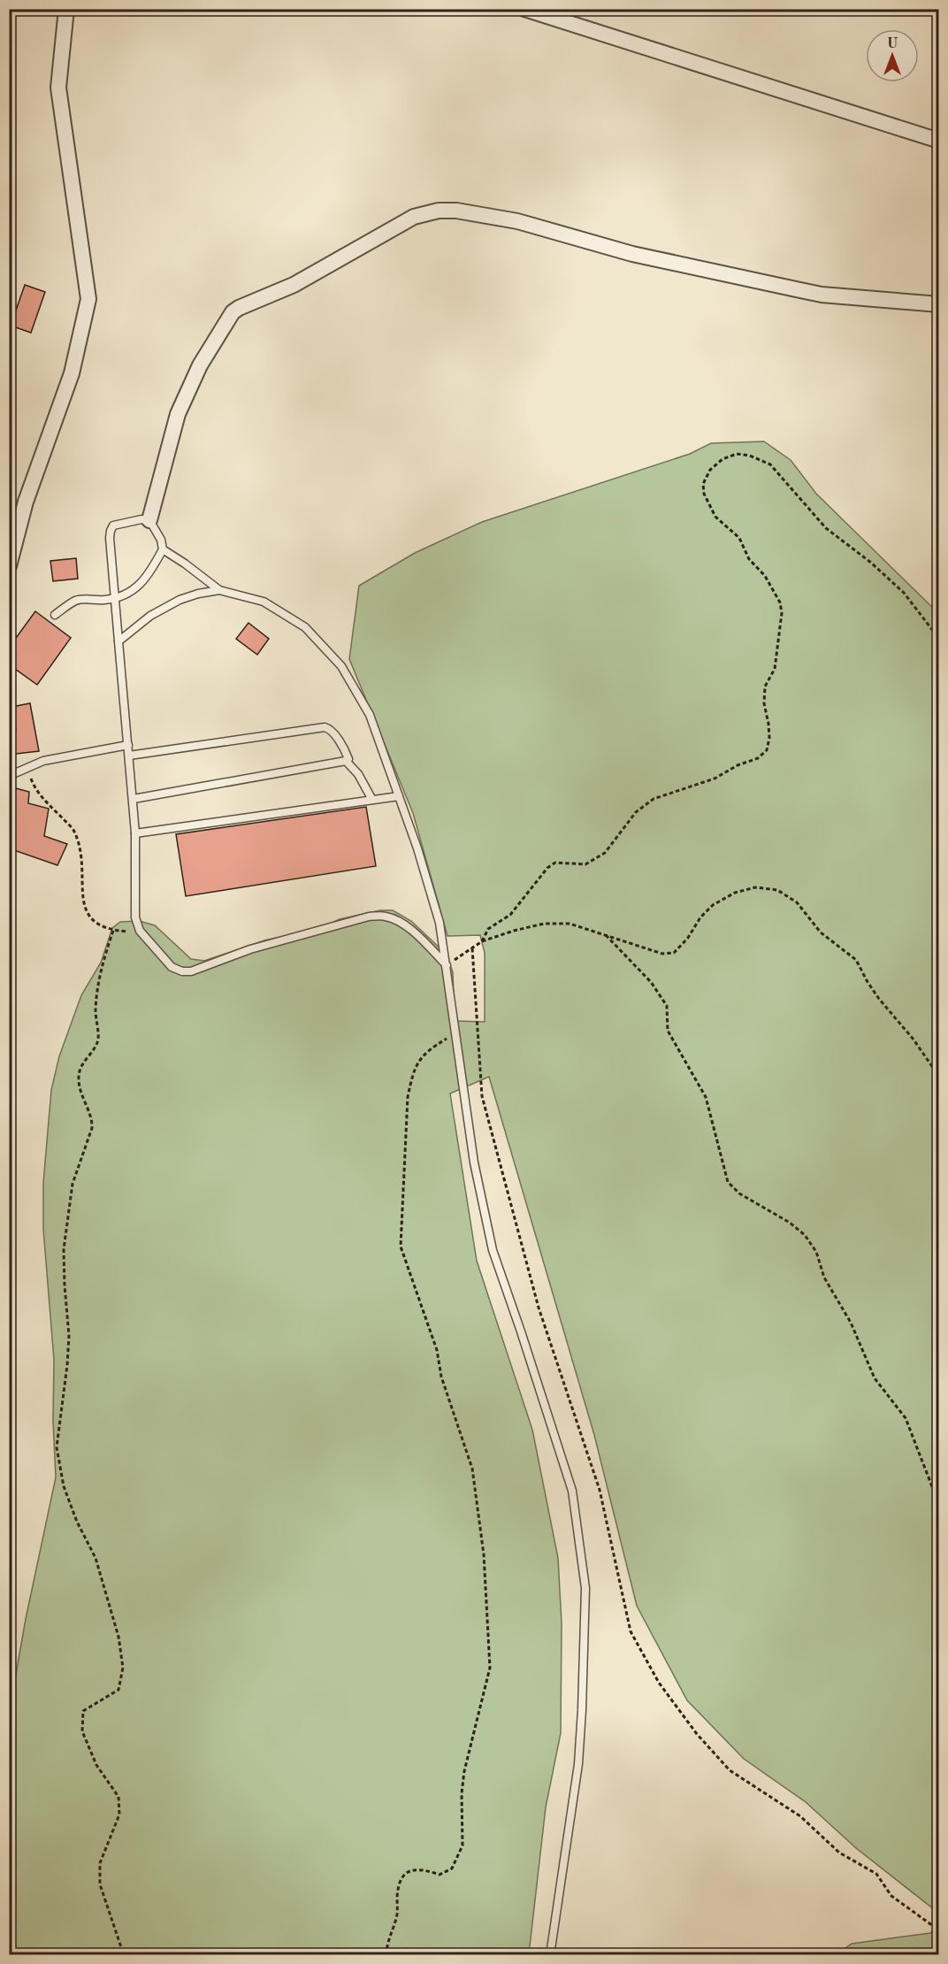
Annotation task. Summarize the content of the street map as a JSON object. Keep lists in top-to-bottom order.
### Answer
{
  "north": "top"
}
